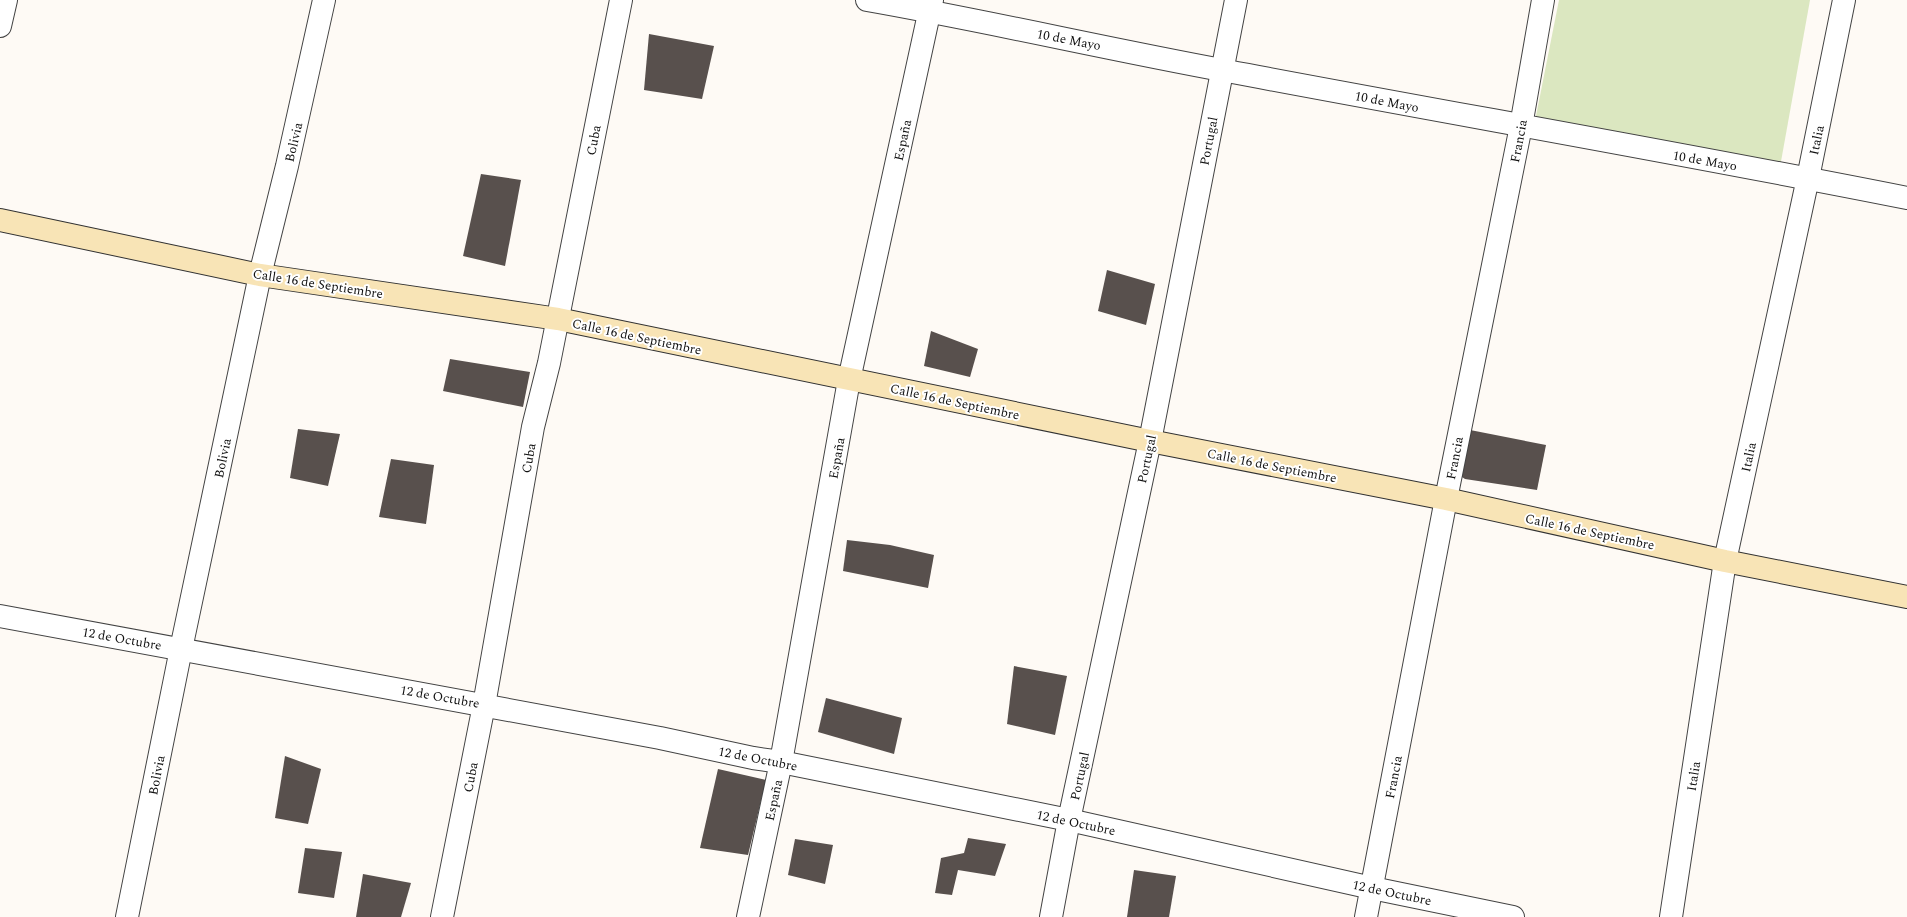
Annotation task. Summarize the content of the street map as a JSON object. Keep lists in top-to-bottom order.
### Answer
{
  "streets": {
    "street": [
      "10 de Mayo",
      "Cuba",
      "España",
      "Italia",
      "Portugal",
      "Francia",
      "Bolivia",
      "Calle 16 de Septiembre",
      "12 de Octubre"
    ]
  },
  "crossings": [
    ["10 de Mayo", "España"],
    ["10 de Mayo", "Italia"],
    ["10 de Mayo", "Portugal"],
    ["10 de Mayo", "Francia"],
    ["Cuba", "Calle 16 de Septiembre"],
    ["Cuba", "12 de Octubre"],
    ["España", "Calle 16 de Septiembre"],
    ["España", "12 de Octubre"],
    ["Italia", "Calle 16 de Septiembre"],
    ["Portugal", "Calle 16 de Septiembre"],
    ["Portugal", "12 de Octubre"],
    ["Francia", "Calle 16 de Septiembre"],
    ["Francia", "12 de Octubre"],
    ["Bolivia", "Calle 16 de Septiembre"],
    ["Bolivia", "12 de Octubre"]
  ]
}
